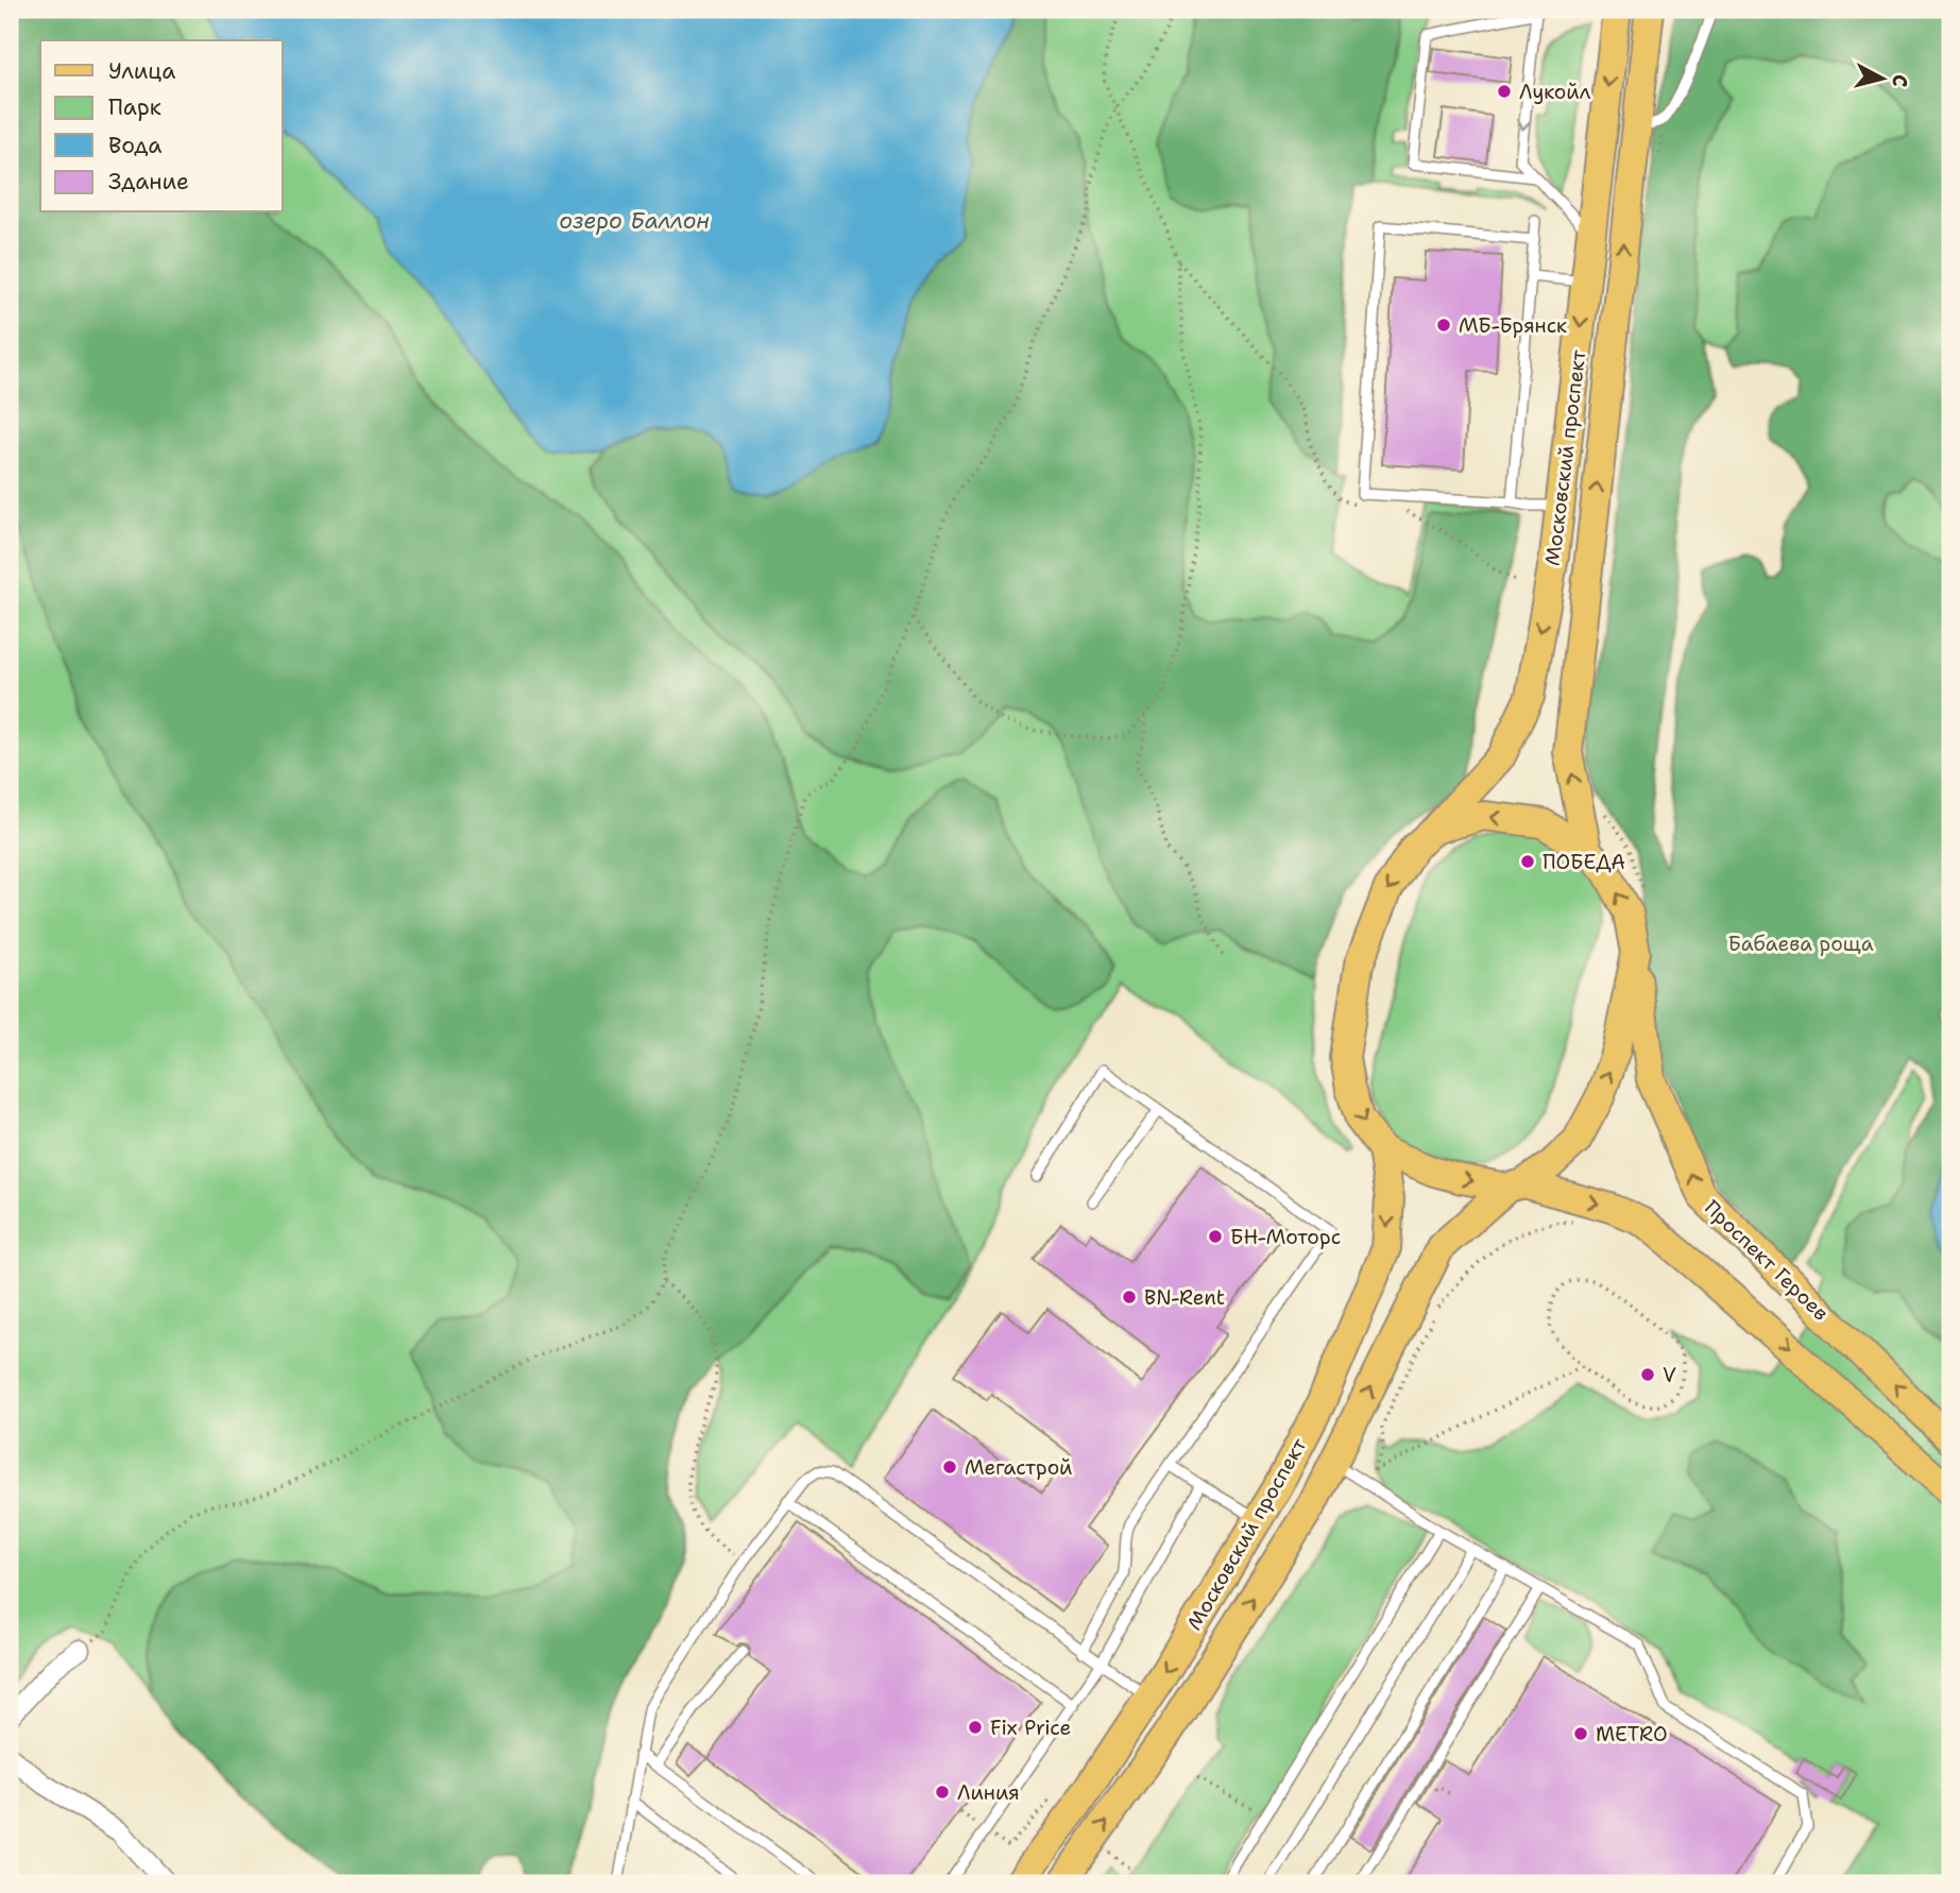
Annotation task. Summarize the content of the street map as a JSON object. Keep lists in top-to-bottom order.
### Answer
{
  "streets": {
    "main road": ["Московский проспект", "Проспект Героев"]
  },
  "crossings": [
    ["Московский проспект", "Проспект Героев"]
  ],
  "water": ["озеро Баллон"],
  "parks": ["Бабаева роща"],
  "places": [
    "Лукойл",
    "МБ-Брянск",
    "ПОБЕДА",
    "БН-Моторс",
    "BN-Rent",
    "V",
    "Мегастрой",
    "Fix Price",
    "METRO",
    "Линия"
  ],
  "legend": [
    "Улица",
    "Парк",
    "Вода",
    "Здание"
  ],
  "north": "right"
}
